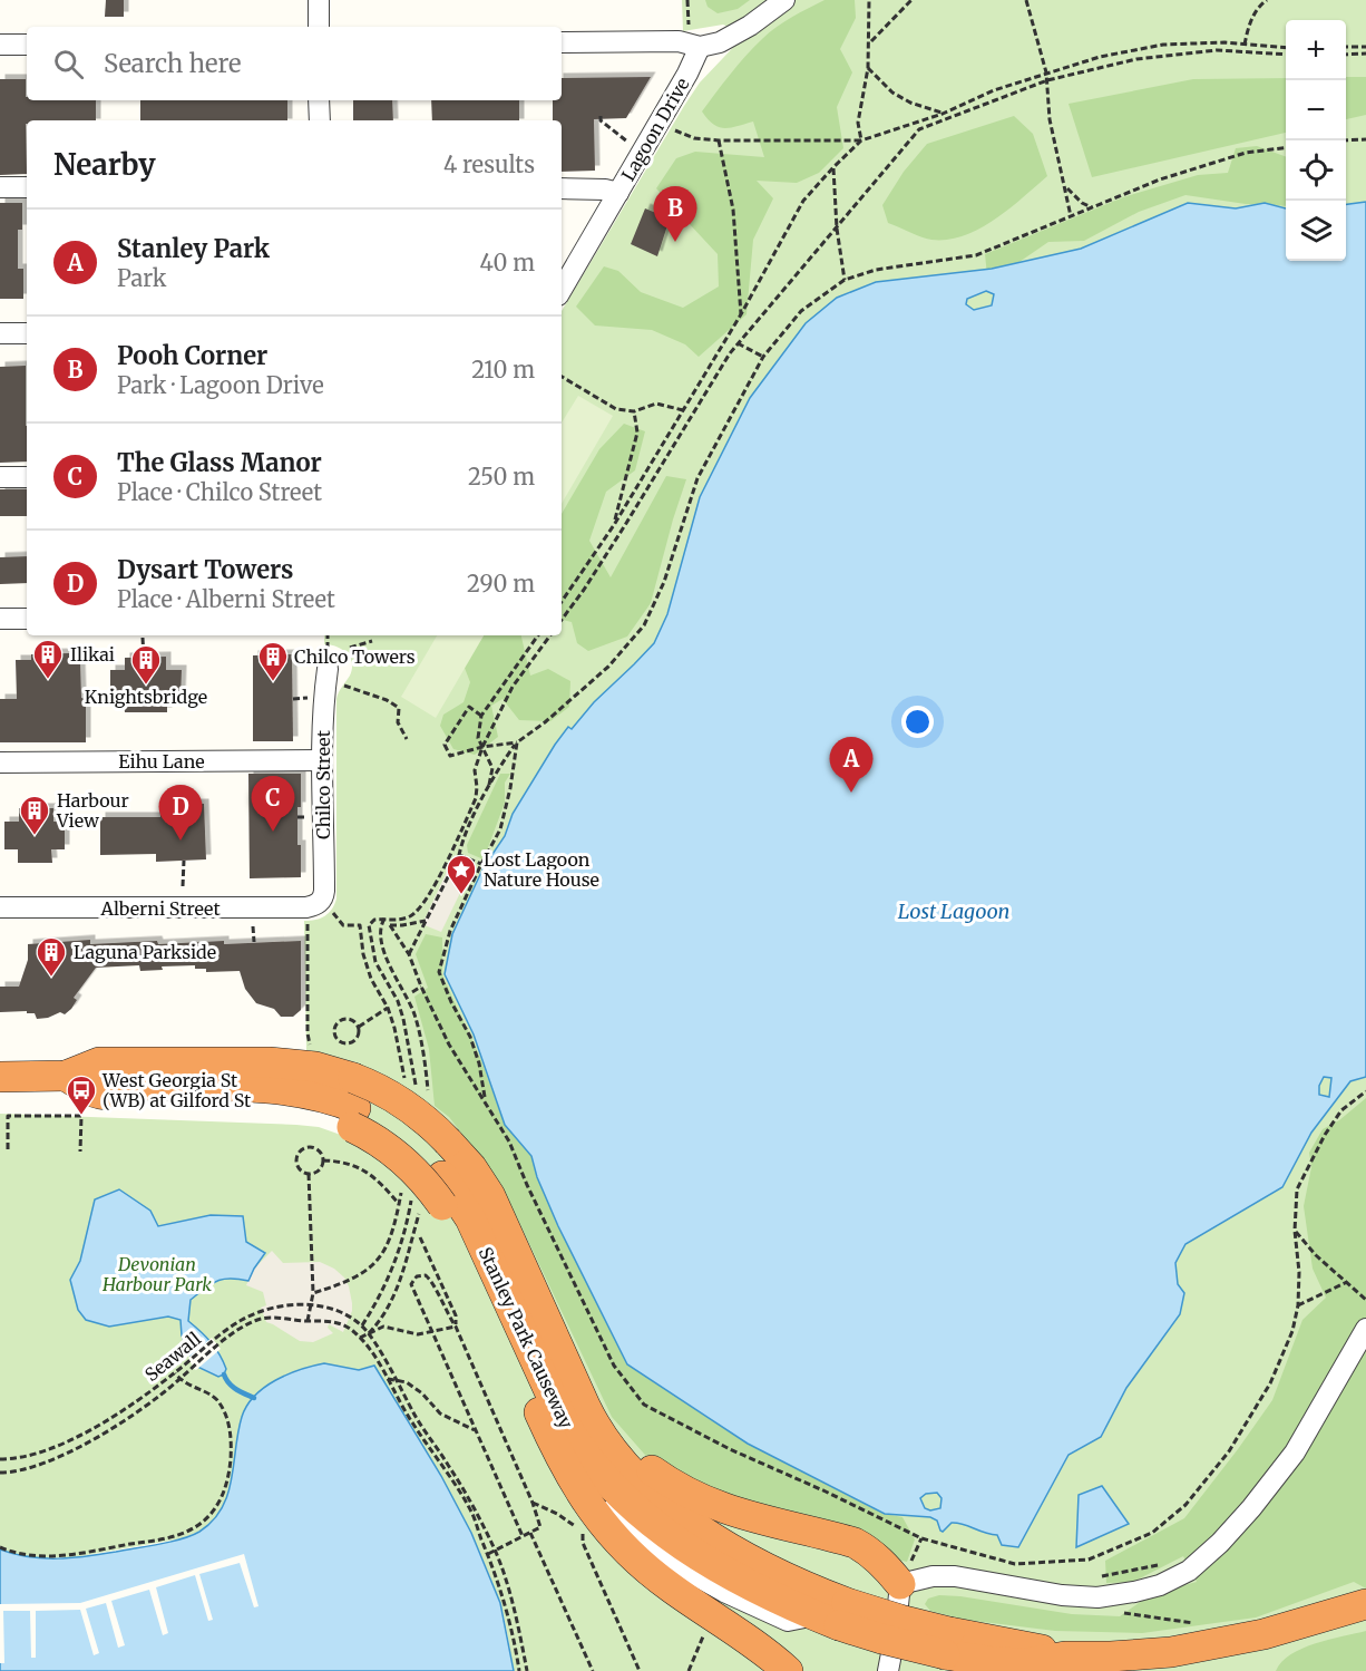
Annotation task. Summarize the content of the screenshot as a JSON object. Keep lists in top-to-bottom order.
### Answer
{
  "streets": {
    "highway": ["Stanley Park Causeway"],
    "street": [
      "Lagoon Drive",
      "Eihu Lane",
      "Chilco Street",
      "Alberni Street"
    ],
    "path": ["Seawall"]
  },
  "crossings": [
    ["Eihu Lane", "Chilco Street"],
    ["Chilco Street", "Alberni Street"]
  ],
  "water": ["Lost Lagoon"],
  "parks": ["Devonian Harbour Park"],
  "places": {
    "building": [
      "Ilikai",
      "Chilco Towers",
      "Knightsbridge",
      "Harbour View",
      "Laguna Parkside"
    ],
    "place": ["Lost Lagoon Nature House"],
    "bus stop": ["West Georgia St (WB) at Gilford St"]
  },
  "page": {
    "map_buttons": ["+", "−"],
    "search": "Search here",
    "heading": ["Nearby", "4 results"],
    "pins": [
      "B",
      "A",
      "C",
      "D"
    ],
    "list": [
      {
        "mark": "A",
        "name": "Stanley Park",
        "note": "Park",
        "value": "40 m"
      },
      {
        "mark": "B",
        "name": "Pooh Corner",
        "note": "Park · Lagoon Drive",
        "value": "210 m"
      },
      {
        "mark": "C",
        "name": "The Glass Manor",
        "note": "Place · Chilco Street",
        "value": "250 m"
      },
      {
        "mark": "D",
        "name": "Dysart Towers",
        "note": "Place · Alberni Street",
        "value": "290 m"
      }
    ]
  }
}
